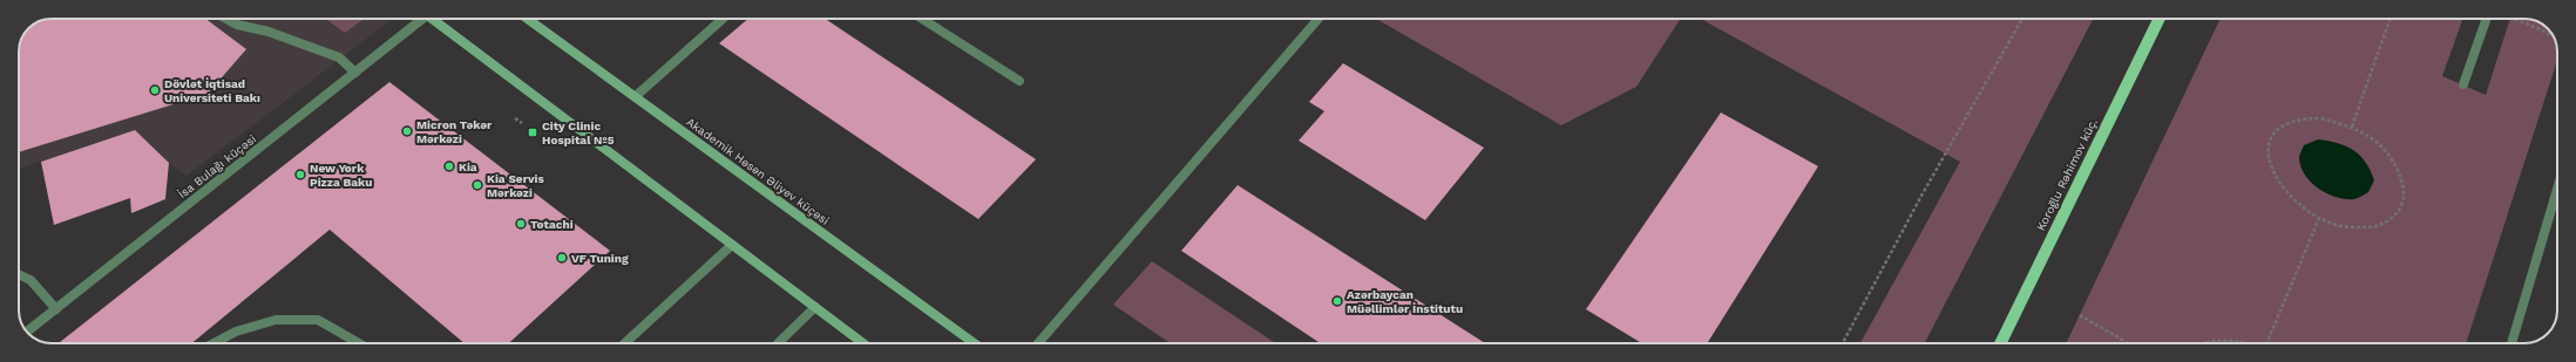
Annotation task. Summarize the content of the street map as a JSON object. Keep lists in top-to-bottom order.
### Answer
{
  "streets": {
    "main road": ["Akademik Həsən Əliyev küçəsi", "Koroğlu Rəhimov küç."],
    "street": ["İsa Bulağı küçəsi"]
  },
  "places": {
    "other": [
      "Dövlət İqtisad Universiteti Bakı",
      "Micron Təkər Mərkəzi",
      "Kia",
      "New York Pizza Baku",
      "Kia Servis Mərkəzi",
      "Totachi",
      "VF Tuning",
      "Azərbaycan Müəllimlər İnstitutu"
    ],
    "transit": ["City Clinic Hospital №5"]
  }
}
